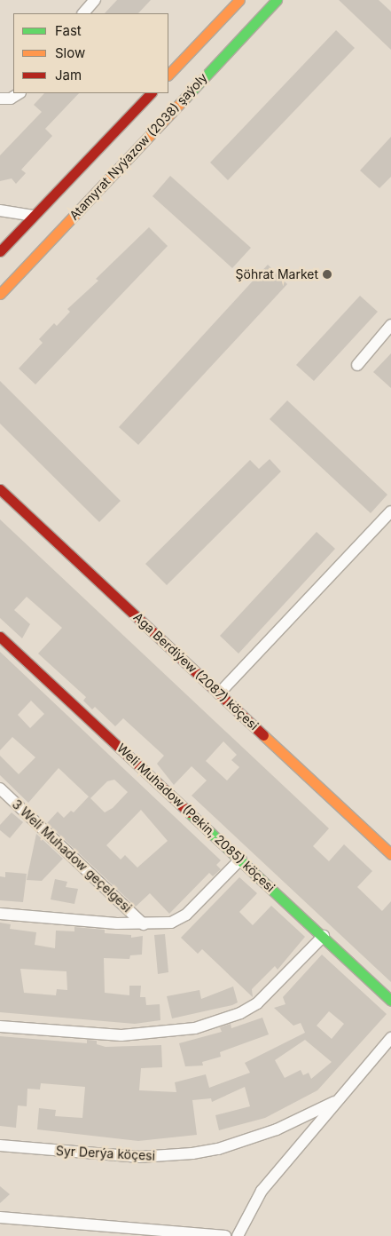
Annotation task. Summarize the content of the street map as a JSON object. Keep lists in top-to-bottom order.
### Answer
{
  "streets": {
    "street": [
      "Atamyrat Nyýazow (2038) şaýoly",
      "Aga Berdiýew (2087) köçesi",
      "Weli Muhadow (Pekin, 2085) köçesi",
      "3 Weli Muhadow geçelgesi",
      "Syr Derýa köçesi"
    ]
  },
  "places": ["Şöhrat Market"],
  "legend": ["Fast", "Slow", "Jam"]
}
